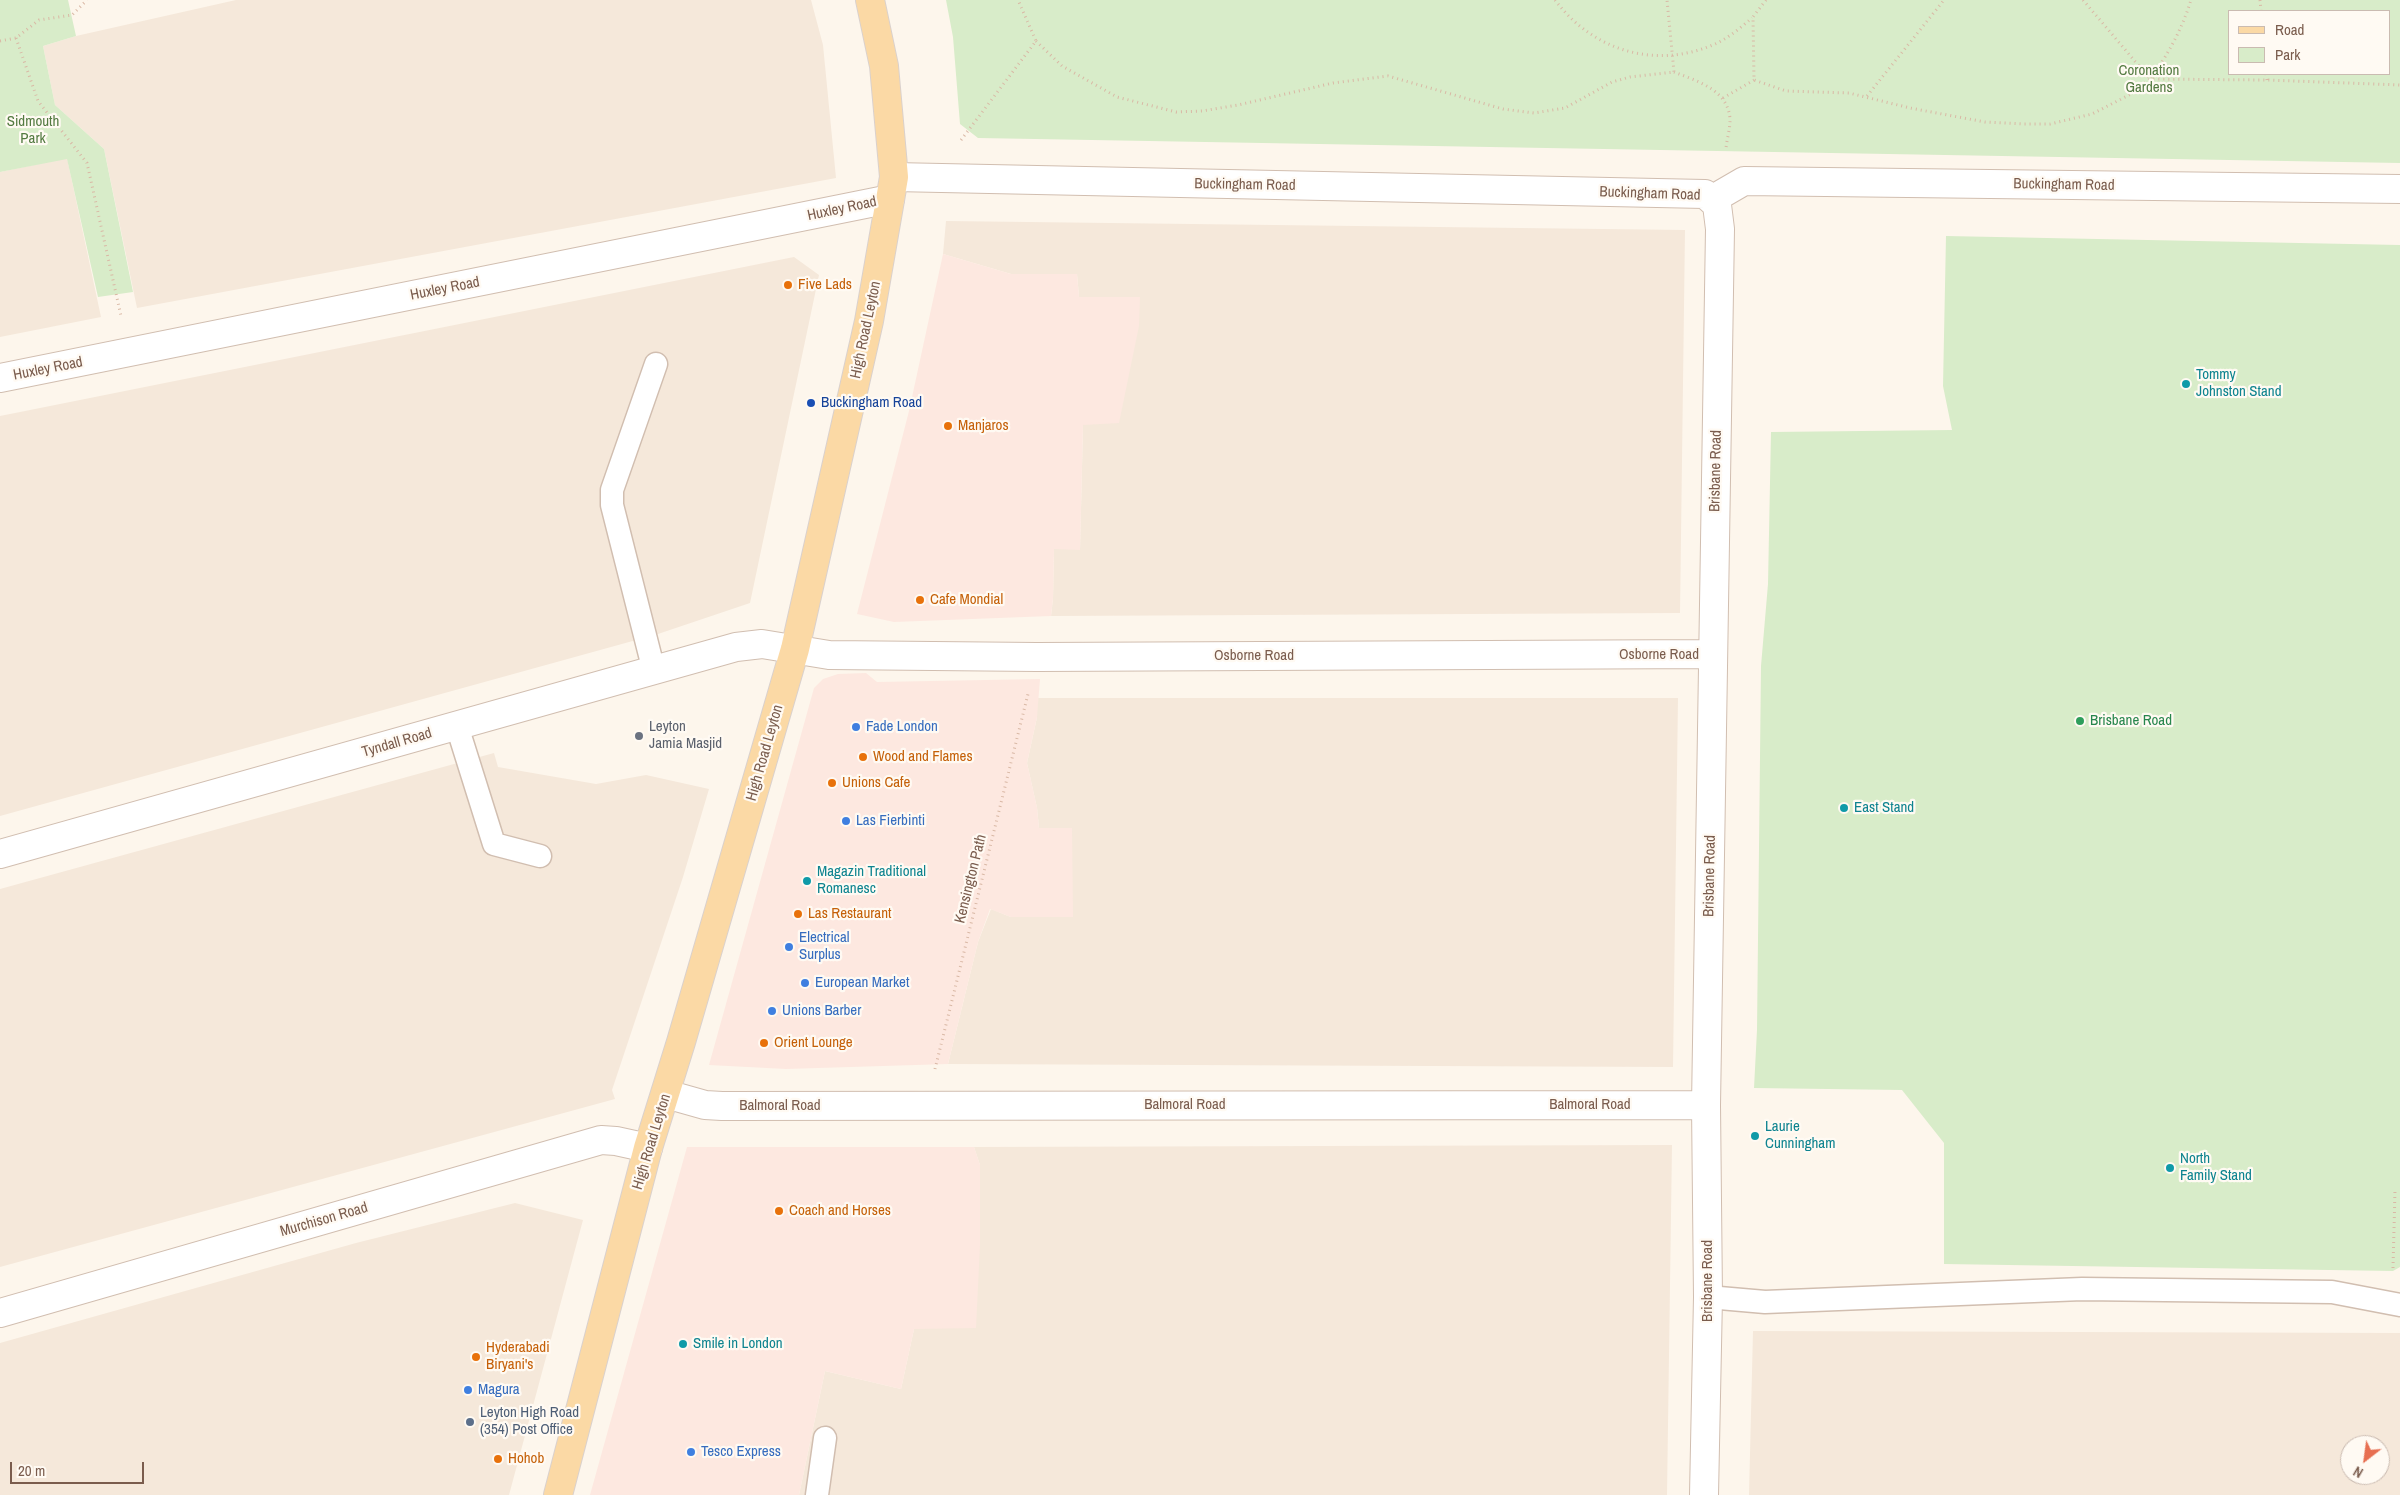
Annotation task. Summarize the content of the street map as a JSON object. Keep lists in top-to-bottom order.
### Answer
{
  "streets": {
    "main road": ["High Road Leyton"],
    "street": [
      "Buckingham Road",
      "Huxley Road",
      "Brisbane Road",
      "Osborne Road",
      "Tyndall Road",
      "Balmoral Road",
      "Murchison Road"
    ],
    "path": ["Kensington Path"]
  },
  "crossings": [
    ["Buckingham Road", "Huxley Road"],
    ["Buckingham Road", "High Road Leyton"],
    ["Buckingham Road", "Brisbane Road"],
    ["Huxley Road", "High Road Leyton"],
    ["High Road Leyton", "Osborne Road"],
    ["High Road Leyton", "Tyndall Road"],
    ["High Road Leyton", "Balmoral Road"],
    ["High Road Leyton", "Murchison Road"],
    ["Brisbane Road", "Osborne Road"],
    ["Brisbane Road", "Balmoral Road"],
    ["Osborne Road", "Tyndall Road"],
    ["Osborne Road", "Kensington Path"],
    ["Kensington Path", "Balmoral Road"]
  ],
  "parks": ["Coronation Gardens", "Sidmouth Park"],
  "places": [
    "Five Lads",
    "Tommy Johnston Stand",
    "Buckingham Road",
    "Manjaros",
    "Cafe Mondial",
    "Brisbane Road",
    "Fade London",
    "Leyton Jamia Masjid",
    "Wood and Flames",
    "Unions Cafe",
    "East Stand",
    "Las Fierbinti",
    "Magazin Traditional Romanesc",
    "Las Restaurant",
    "Electrical Surplus",
    "European Market",
    "Unions Barber",
    "Orient Lounge",
    "Laurie Cunningham",
    "North Family Stand",
    "Coach and Horses",
    "Smile in London",
    "Hyderabadi Biryani's",
    "Magura",
    "Leyton High Road (354) Post Office",
    "Tesco Express",
    "Hohob"
  ],
  "legend": ["Road", "Park"],
  "scale_bar": "20 m",
  "north": "bottom left"
}
